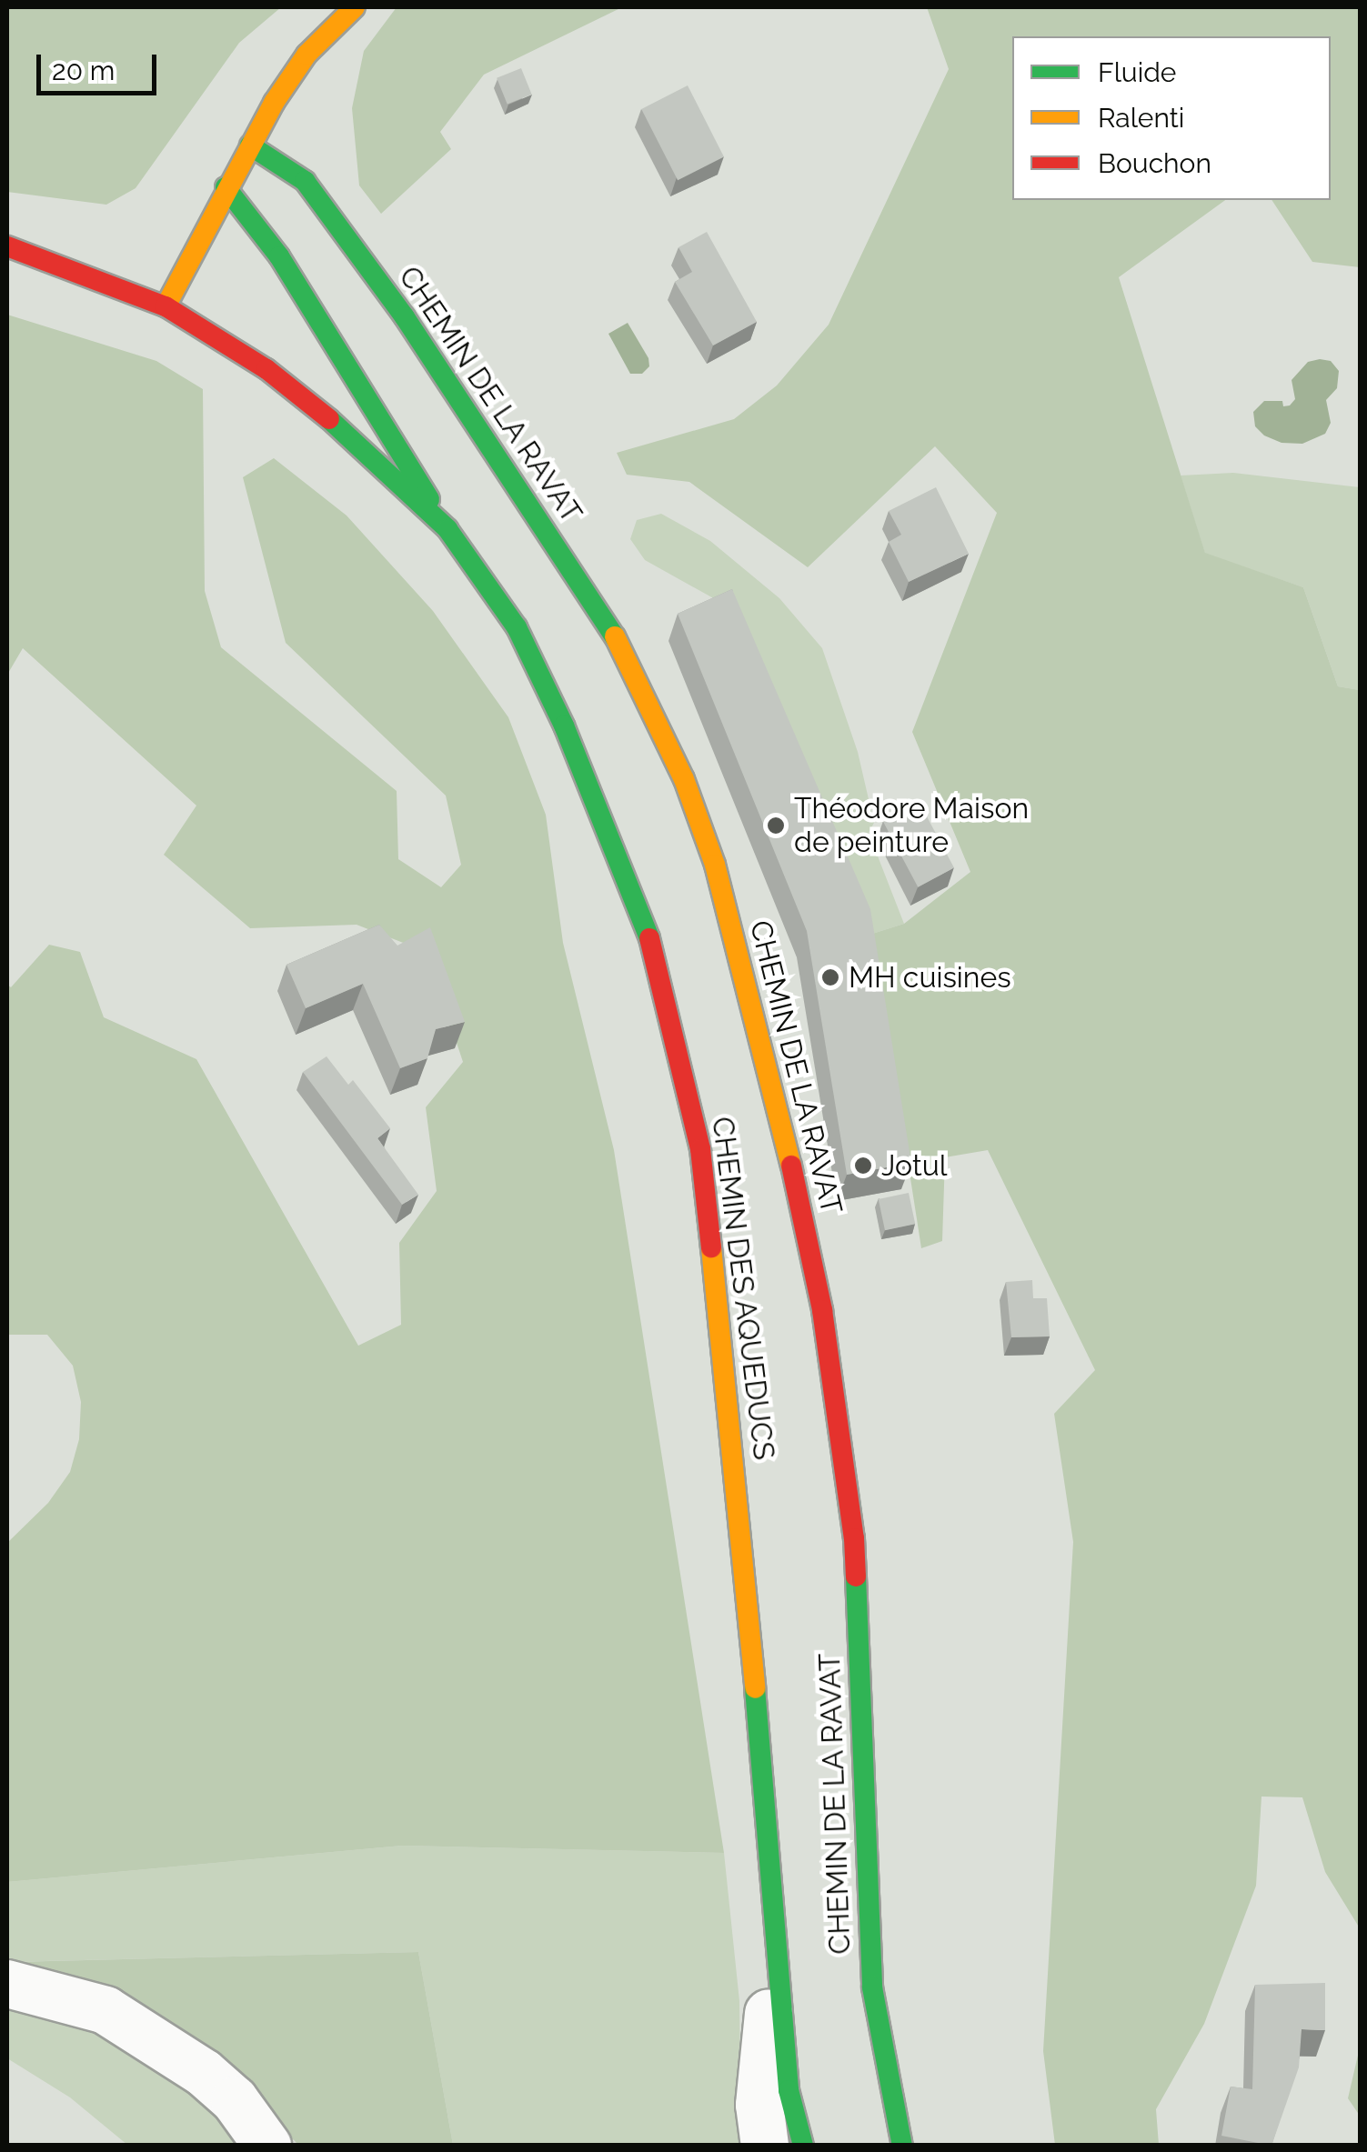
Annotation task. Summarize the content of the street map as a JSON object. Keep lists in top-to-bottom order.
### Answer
{
  "streets": {
    "street": ["CHEMIN DE LA RAVAT", "CHEMIN DES AQUEDUCS"]
  },
  "places": ["Théodore Maison de peinture", "MH cuisines", "Jotul"],
  "legend": ["Fluide", "Ralenti", "Bouchon"],
  "scale_bar": "20 m"
}
